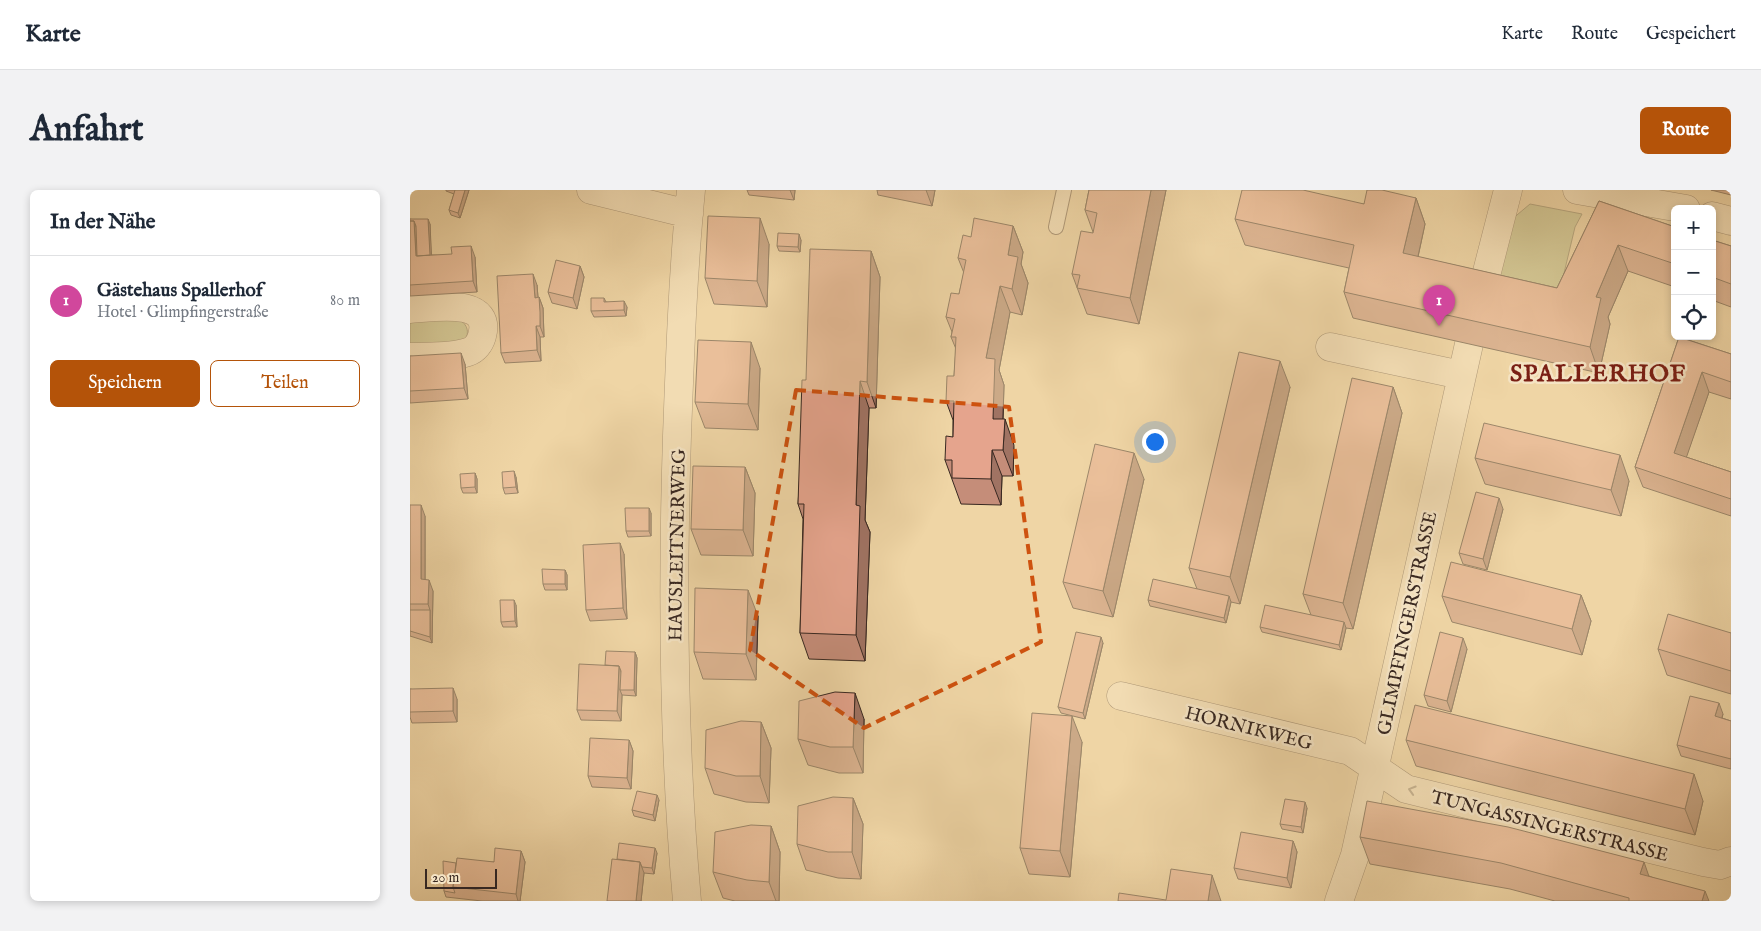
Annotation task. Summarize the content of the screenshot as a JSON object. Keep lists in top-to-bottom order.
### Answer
{
  "streets": {
    "street": [
      "HAUSLEITNERWEG",
      "GLIMPFINGERSTRASSE",
      "HORNIKWEG",
      "TUNGASSINGERSTRASSE"
    ]
  },
  "crossings": [
    ["GLIMPFINGERSTRASSE", "HORNIKWEG"],
    ["GLIMPFINGERSTRASSE", "TUNGASSINGERSTRASSE"],
    ["HORNIKWEG", "TUNGASSINGERSTRASSE"]
  ],
  "one_way": ["TUNGASSINGERSTRASSE"],
  "districts": ["SPALLERHOF"],
  "scale_bar": "20 m",
  "page": {
    "header": "Karte",
    "nav": ["Karte", "Route", "Gespeichert"],
    "buttons": [
      "Route",
      ["Speichern", "Teilen"]
    ],
    "title": "Anfahrt",
    "heading": "In der Nähe",
    "map_buttons": ["+", "−"],
    "list": [
      {
        "mark": "1",
        "name": "Gästehaus Spallerhof",
        "note": "Hotel · Glimpfingerstraße",
        "value": "80 m"
      }
    ],
    "pins": "1",
    "scale": "20 m"
  }
}
